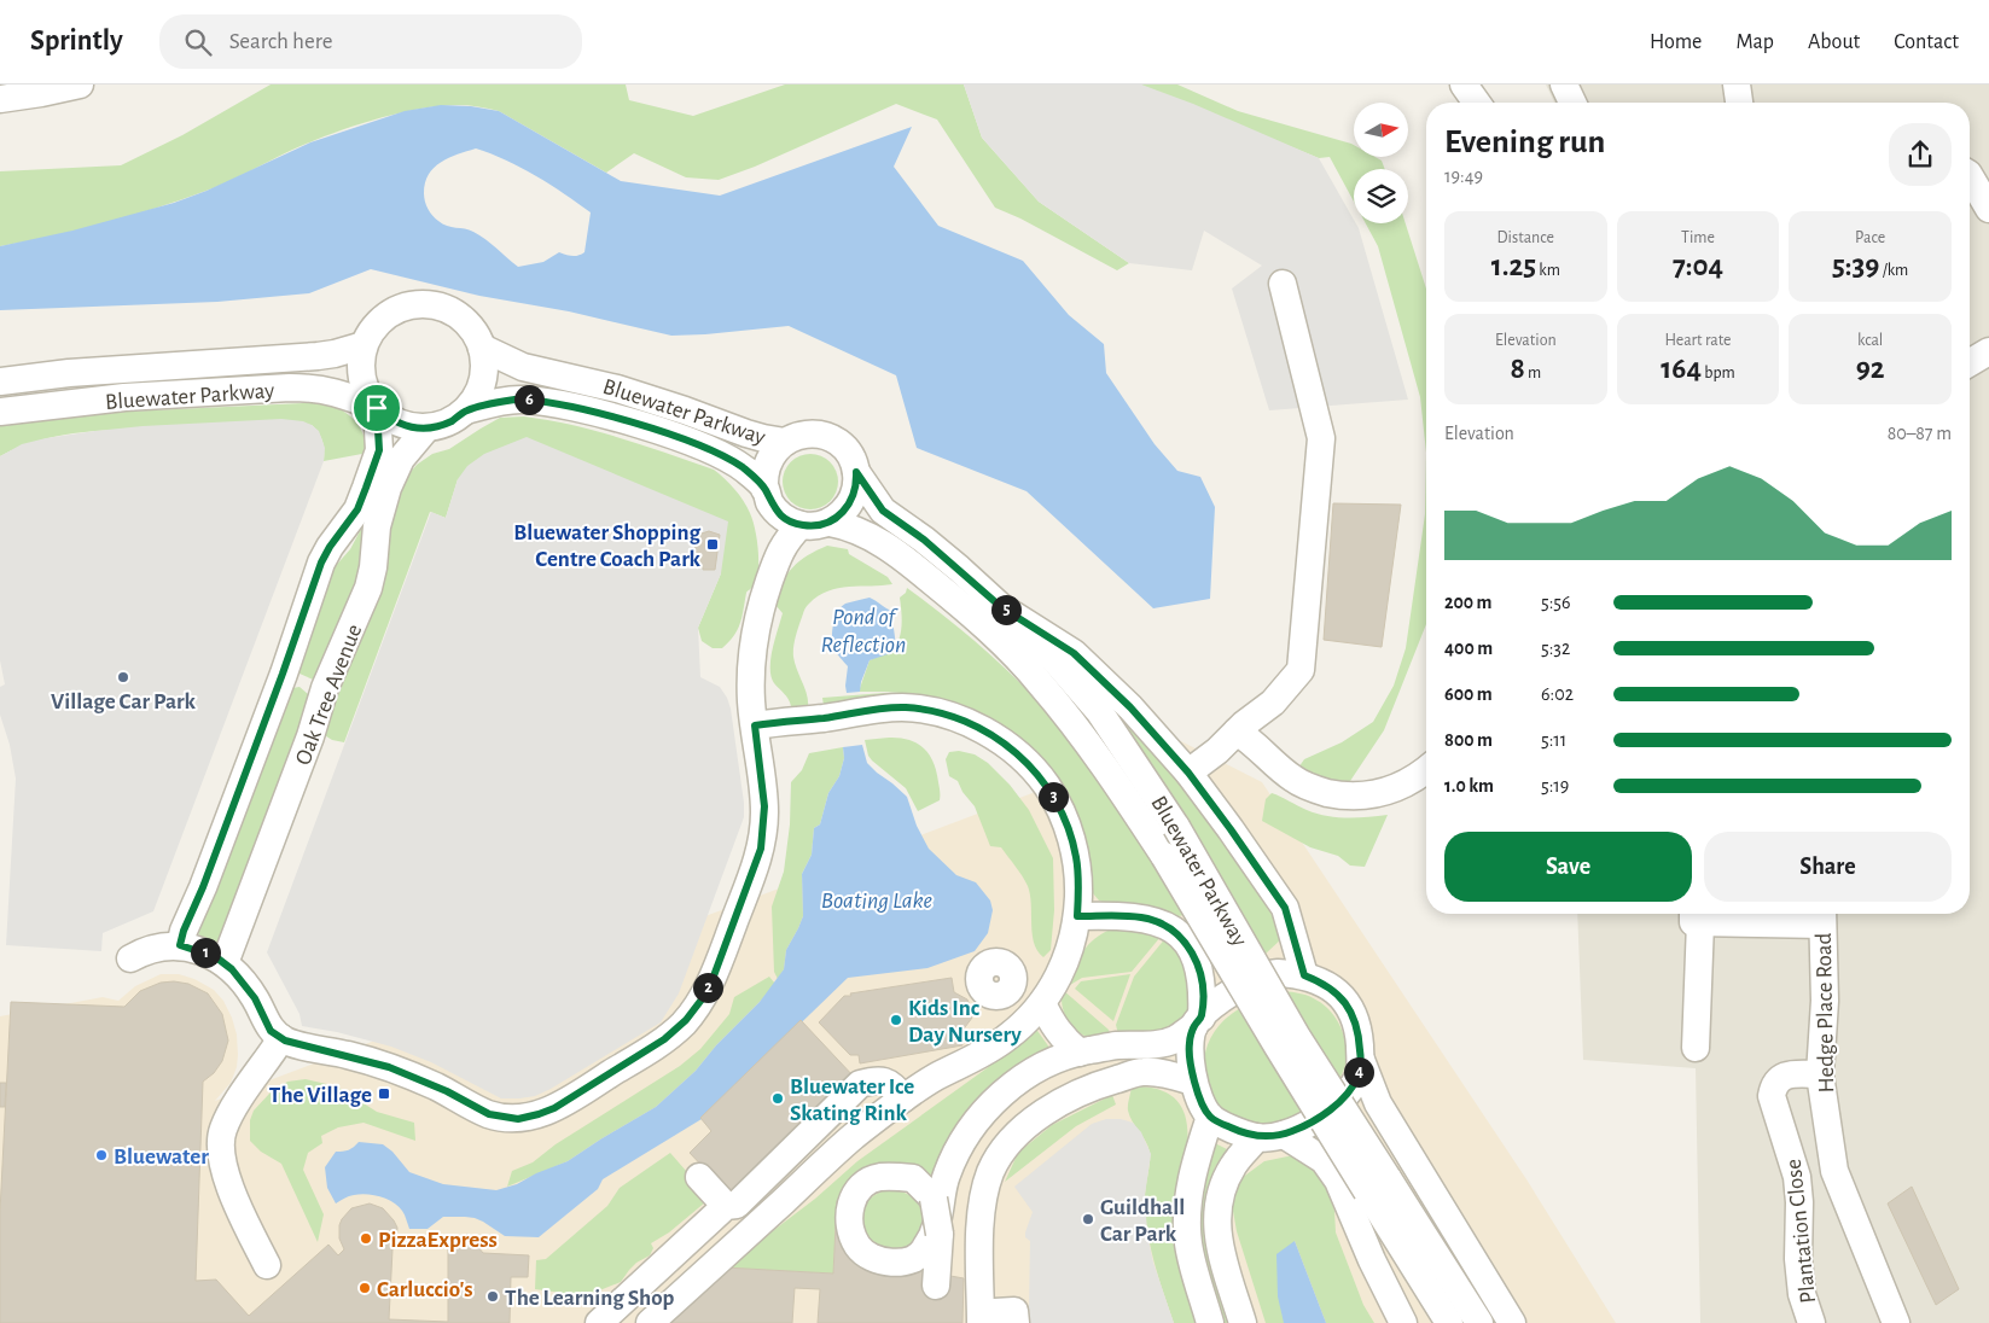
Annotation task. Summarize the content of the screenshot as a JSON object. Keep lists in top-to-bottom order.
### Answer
{
  "streets": {
    "street": [
      "Bluewater Parkway",
      "Oak Tree Avenue",
      "Hedge Place Road",
      "Plantation Close"
    ]
  },
  "crossings": [
    ["Bluewater Parkway", "Oak Tree Avenue"],
    ["Hedge Place Road", "Plantation Close"]
  ],
  "water": ["Pond of Reflection", "Boating Lake"],
  "places": {
    "transit": ["Bluewater Shopping Centre Coach Park", "The Village"],
    "other": [
      "Village Car Park",
      "Kids Inc Day Nursery",
      "Bluewater Ice Skating Rink",
      "Bluewater",
      "Guildhall Car Park",
      "PizzaExpress",
      "Carluccio's",
      "The Learning Shop"
    ]
  },
  "north": "right",
  "page": {
    "header": "Sprintly",
    "search": "Search here",
    "nav": [
      "Home",
      "Map",
      "About",
      "Contact"
    ],
    "heading": ["Evening run", "19:49"],
    "stats": [
      ["Distance", "1.25 km"],
      ["Time", "7:04"],
      ["Pace", "5:39 /km"],
      ["Elevation", "8 m"],
      ["Heart rate", "164 bpm"],
      ["kcal", "92"]
    ],
    "pins": [
      "6",
      "5",
      "3",
      "1",
      "2",
      "4"
    ],
    "chart": ["Elevation", "80–87 m"],
    "list": [
      {
        "name": "200 m",
        "note": "5:56"
      },
      {
        "name": "400 m",
        "note": "5:32"
      },
      {
        "name": "600 m",
        "note": "6:02"
      },
      {
        "name": "800 m",
        "note": "5:11"
      },
      {
        "name": "1.0 km",
        "note": "5:19"
      }
    ],
    "buttons": ["Save", "Share"]
  }
}
